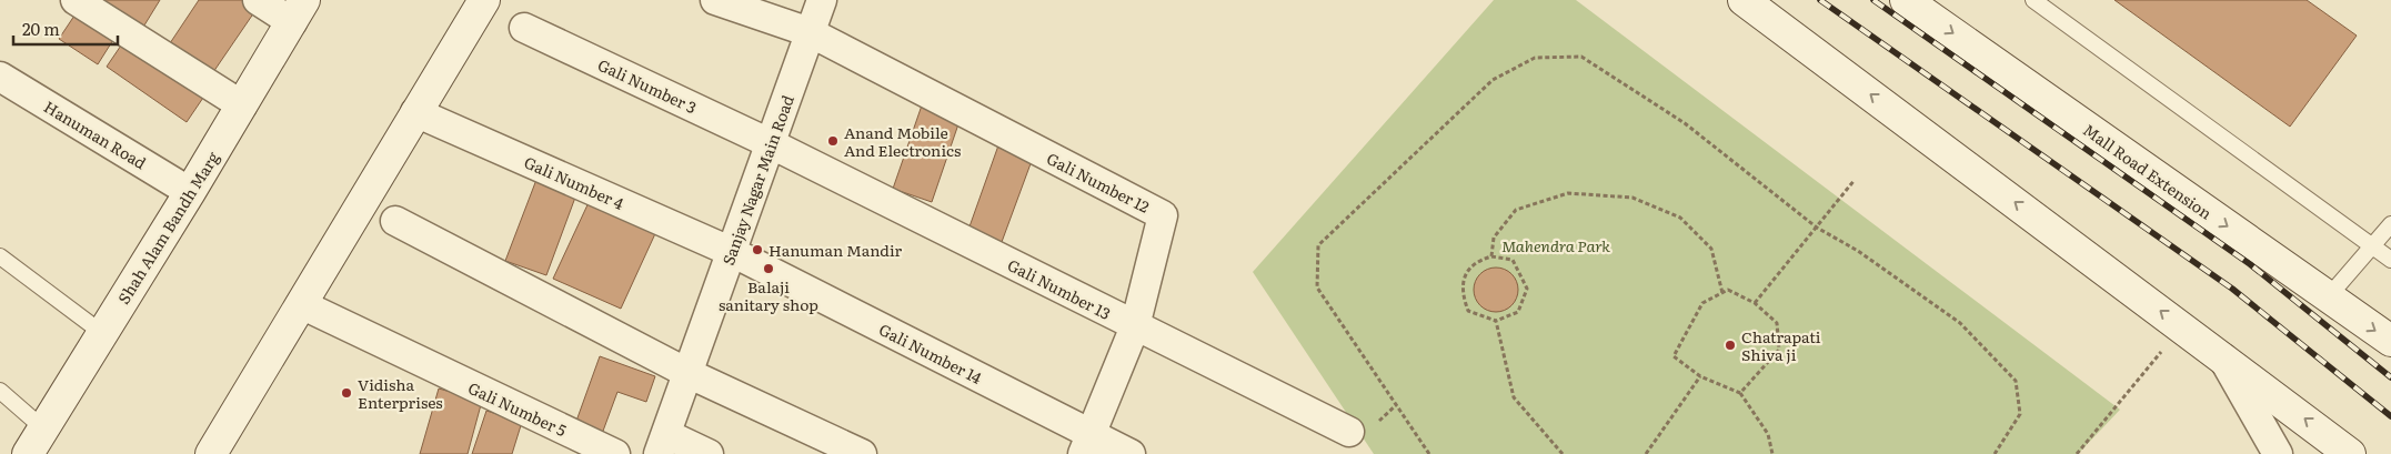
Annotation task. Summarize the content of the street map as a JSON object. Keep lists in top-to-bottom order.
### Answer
{
  "streets": {
    "main road": ["Mall Road Extension", "Shah Alam Bandh Marg"],
    "street": [
      "Gali Number 3",
      "Hanuman Road",
      "Sanjay Nagar Main Road",
      "Gali Number 4",
      "Gali Number 12",
      "Gali Number 13",
      "Gali Number 14",
      "Gali Number 5"
    ]
  },
  "crossings": [
    ["Gali Number 3", "Sanjay Nagar Main Road"],
    ["Gali Number 3", "Gali Number 13"],
    ["Hanuman Road", "Shah Alam Bandh Marg"],
    ["Sanjay Nagar Main Road", "Gali Number 4"],
    ["Sanjay Nagar Main Road", "Gali Number 12"],
    ["Sanjay Nagar Main Road", "Gali Number 13"],
    ["Sanjay Nagar Main Road", "Gali Number 14"],
    ["Gali Number 4", "Gali Number 14"],
    ["Gali Number 12", "Gali Number 13"],
    ["Gali Number 12", "Gali Number 14"]
  ],
  "parks": ["Mahendra Park"],
  "places": [
    "Anand Mobile And Electronics",
    "Hanuman Mandir",
    "Balaji sanitary shop",
    "Chatrapati Shiva ji",
    "Vidisha Enterprises"
  ],
  "scale_bar": "20 m"
}
